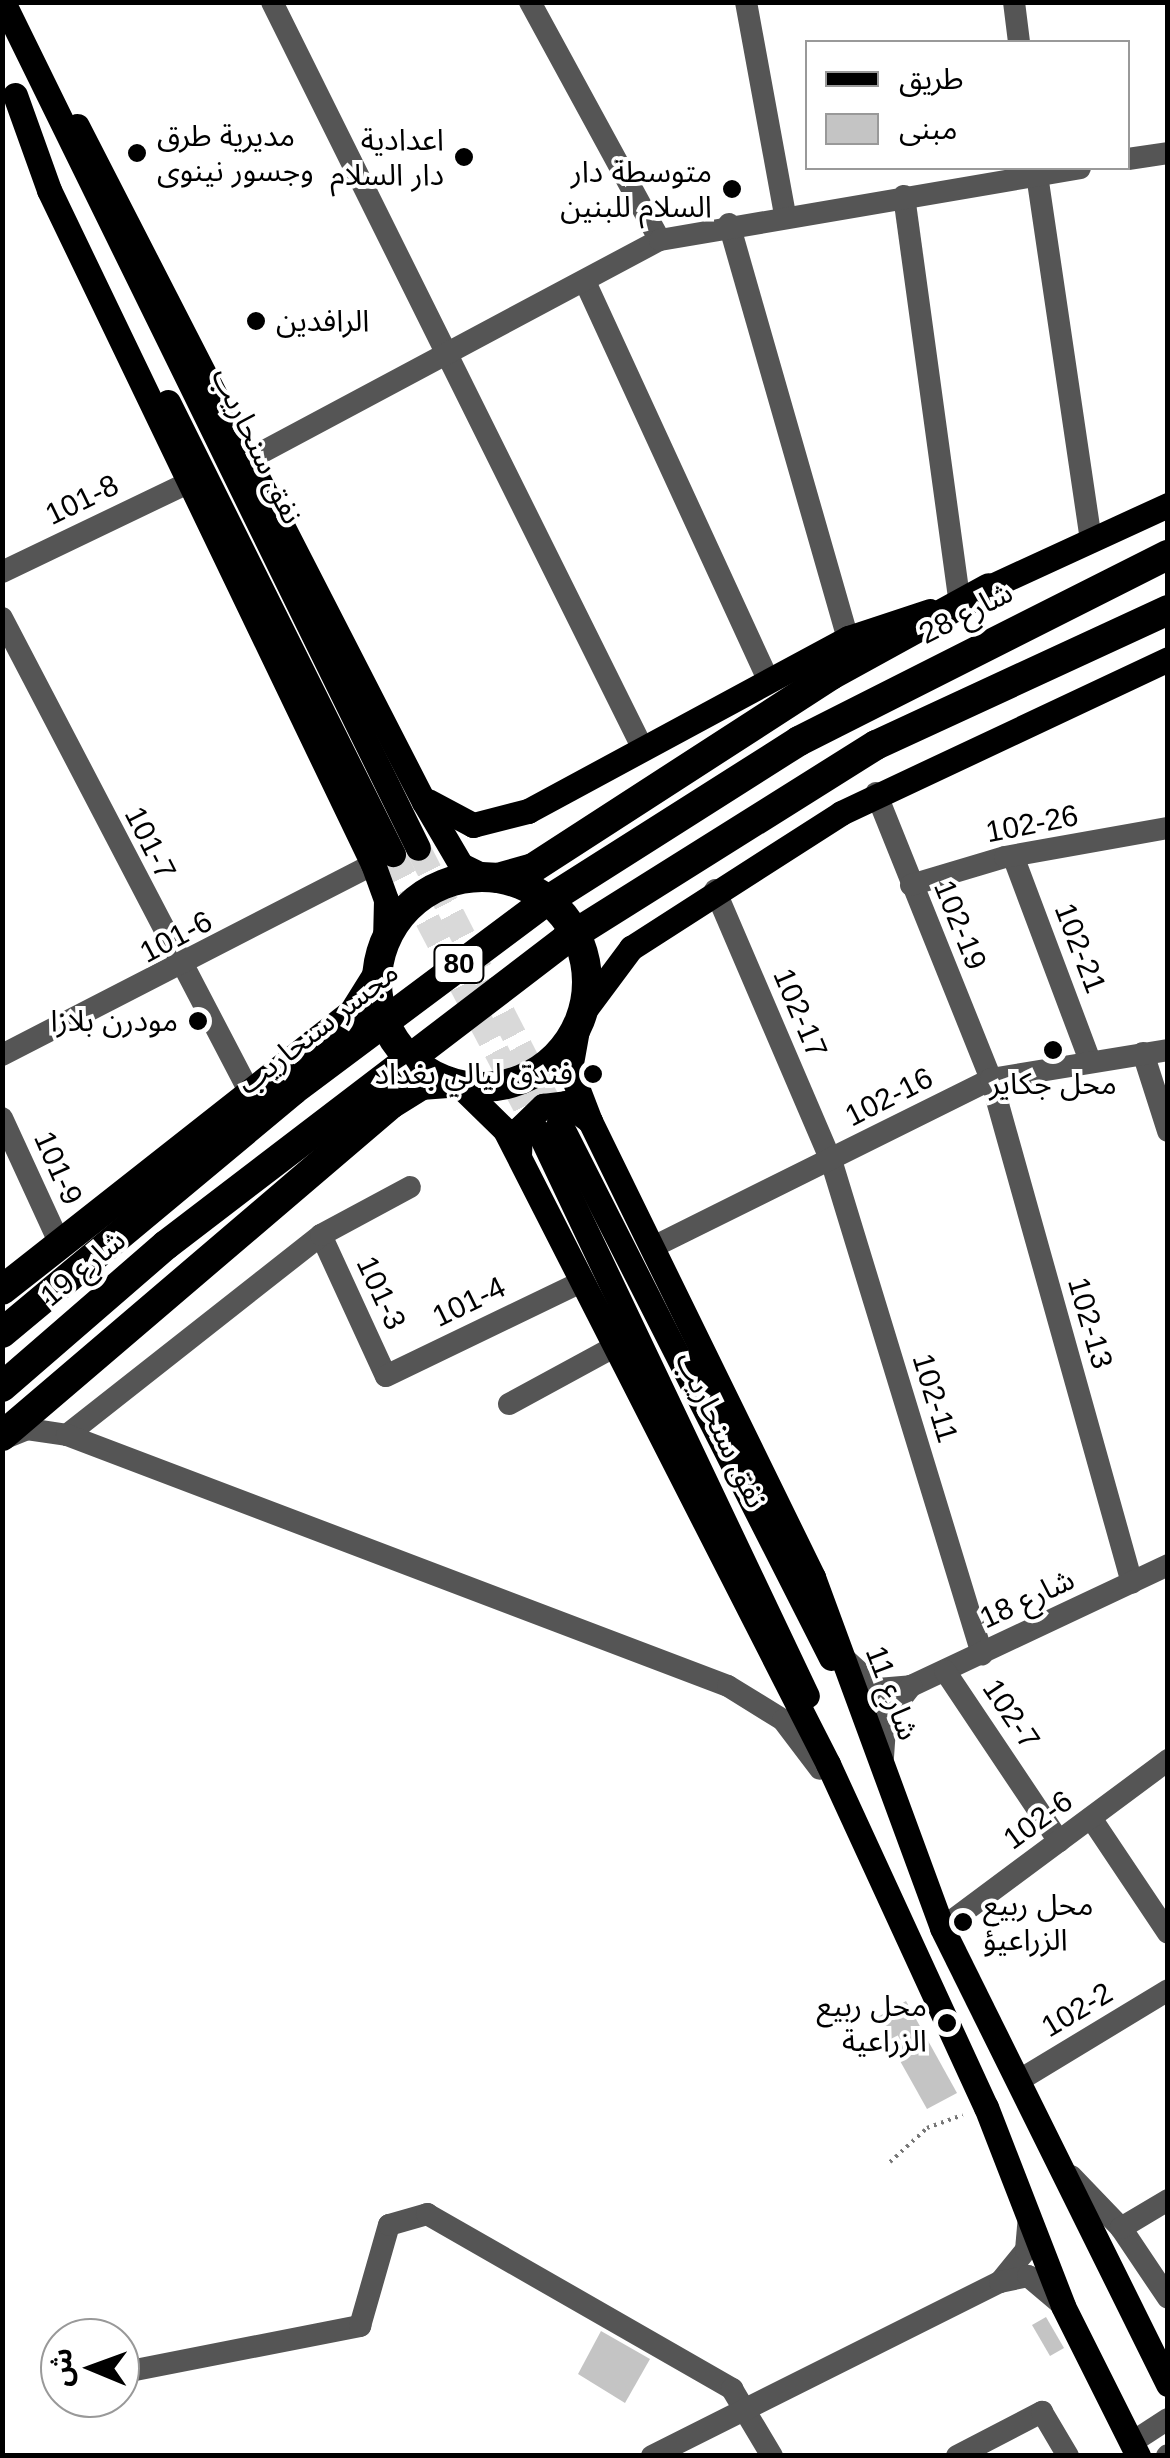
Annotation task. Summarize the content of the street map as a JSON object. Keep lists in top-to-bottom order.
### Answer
{
  "streets": {
    "highway": [
      "شارع 28",
      "80",
      "مجسر سنحاريب",
      "شارع 19"
    ],
    "main road": ["نفق سنحاريب", "شارع 11"],
    "street": [
      "101-8",
      "102-26",
      "101-7",
      "102-19",
      "101-6",
      "102-21",
      "102-17",
      "102-16",
      "101-9",
      "101-3",
      "101-4",
      "102-13",
      "102-11",
      "شارع 18",
      "102-7",
      "102-6",
      "102-2"
    ]
  },
  "crossings": [
    ["نفق سنحاريب", "101-6"],
    ["نفق سنحاريب", "شارع 11"],
    ["شارع 28", "مجسر سنحاريب"],
    ["102-26", "102-19"],
    ["102-26", "102-21"],
    ["101-7", "101-6"],
    ["102-19", "102-16"],
    ["102-19", "102-13"],
    ["102-21", "102-16"],
    ["102-17", "102-16"],
    ["102-17", "102-11"],
    ["مجسر سنحاريب", "شارع 19"],
    ["102-16", "102-13"],
    ["102-16", "102-11"],
    ["102-16", "شارع 11"],
    ["101-3", "101-4"],
    ["102-13", "شارع 18"],
    ["102-11", "شارع 18"],
    ["شارع 18", "102-7"],
    ["شارع 11", "102-6"],
    ["شارع 11", "102-2"],
    ["102-7", "102-6"]
  ],
  "places": [
    "مديرية طرق وجسور نينوى",
    "اعدادية دار السلام",
    "متوسطة دار السلام للبنين",
    "الرافدين",
    "مودرن بلازا",
    "محل جكاير",
    "فندق ليالي بغداد",
    "محل ربيع الزراعيؤ",
    "محل ربيع الزراعية"
  ],
  "legend": ["طريق", "مبنى"],
  "north": "left"
}
